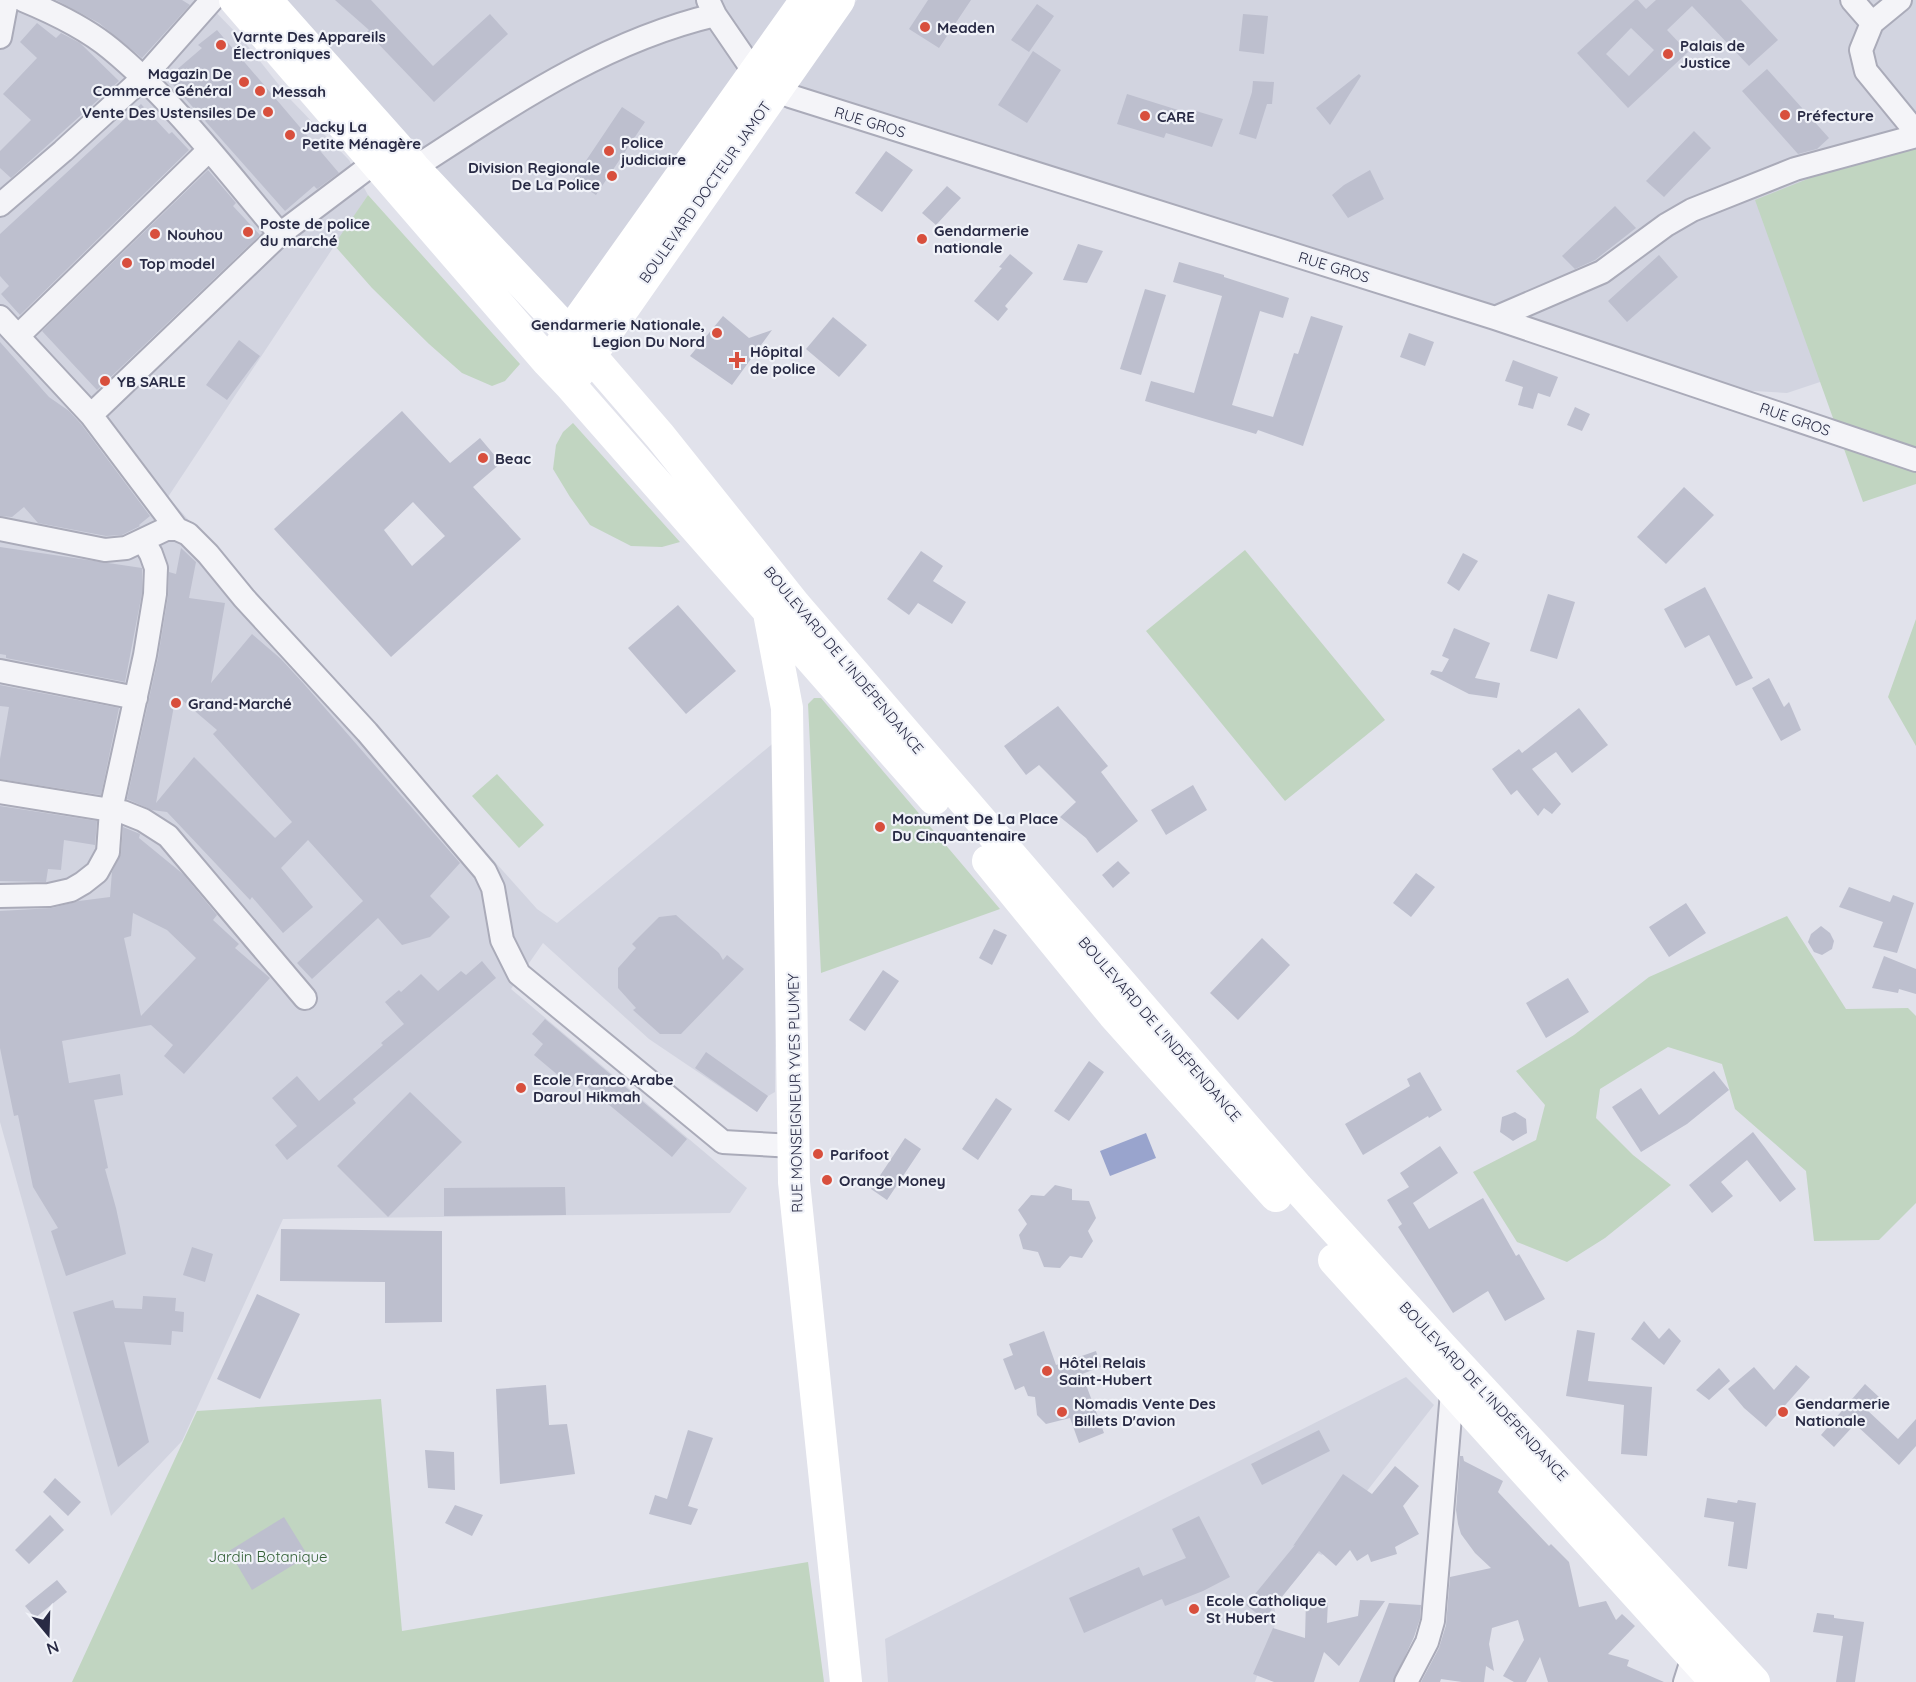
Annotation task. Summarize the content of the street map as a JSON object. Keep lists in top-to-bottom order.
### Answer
{
  "streets": {
    "main road": ["BOULEVARD DOCTEUR JAMOT", "BOULEVARD DE L'INDÉPENDANCE", "RUE MONSEIGNEUR YVES PLUMEY"],
    "street": ["RUE GROS"]
  },
  "crossings": [
    ["RUE GROS", "BOULEVARD DOCTEUR JAMOT"],
    ["BOULEVARD DOCTEUR JAMOT", "BOULEVARD DE L'INDÉPENDANCE"],
    ["BOULEVARD DE L'INDÉPENDANCE", "RUE MONSEIGNEUR YVES PLUMEY"]
  ],
  "parks": ["Jardin Botanique"],
  "places": {
    "other": [
      "Meaden",
      "Varnte Des Appareils Électroniques",
      "Palais de Justice",
      "Magazin De Commerce Général",
      "Messah",
      "Vente Des Ustensiles De",
      "Préfecture",
      "CARE",
      "Jacky La Petite Ménagère",
      "Police judiciaire",
      "Division Regionale De La Police",
      "Poste de police du marché",
      "Nouhou",
      "Gendarmerie nationale",
      "Top model",
      "Gendarmerie Nationale, Legion Du Nord",
      "YB SARLE",
      "Beac",
      "Grand-Marché",
      "Monument De La Place Du Cinquantenaire",
      "Ecole Franco Arabe Daroul Hikmah",
      "Parifoot",
      "Orange Money",
      "Hôtel Relais Saint-Hubert",
      "Nomadis Vente Des Billets D'avion",
      "Gendarmerie Nationale",
      "Ecole Catholique St Hubert"
    ],
    "health": ["Hôpital de police"]
  },
  "north": "bottom"
}
